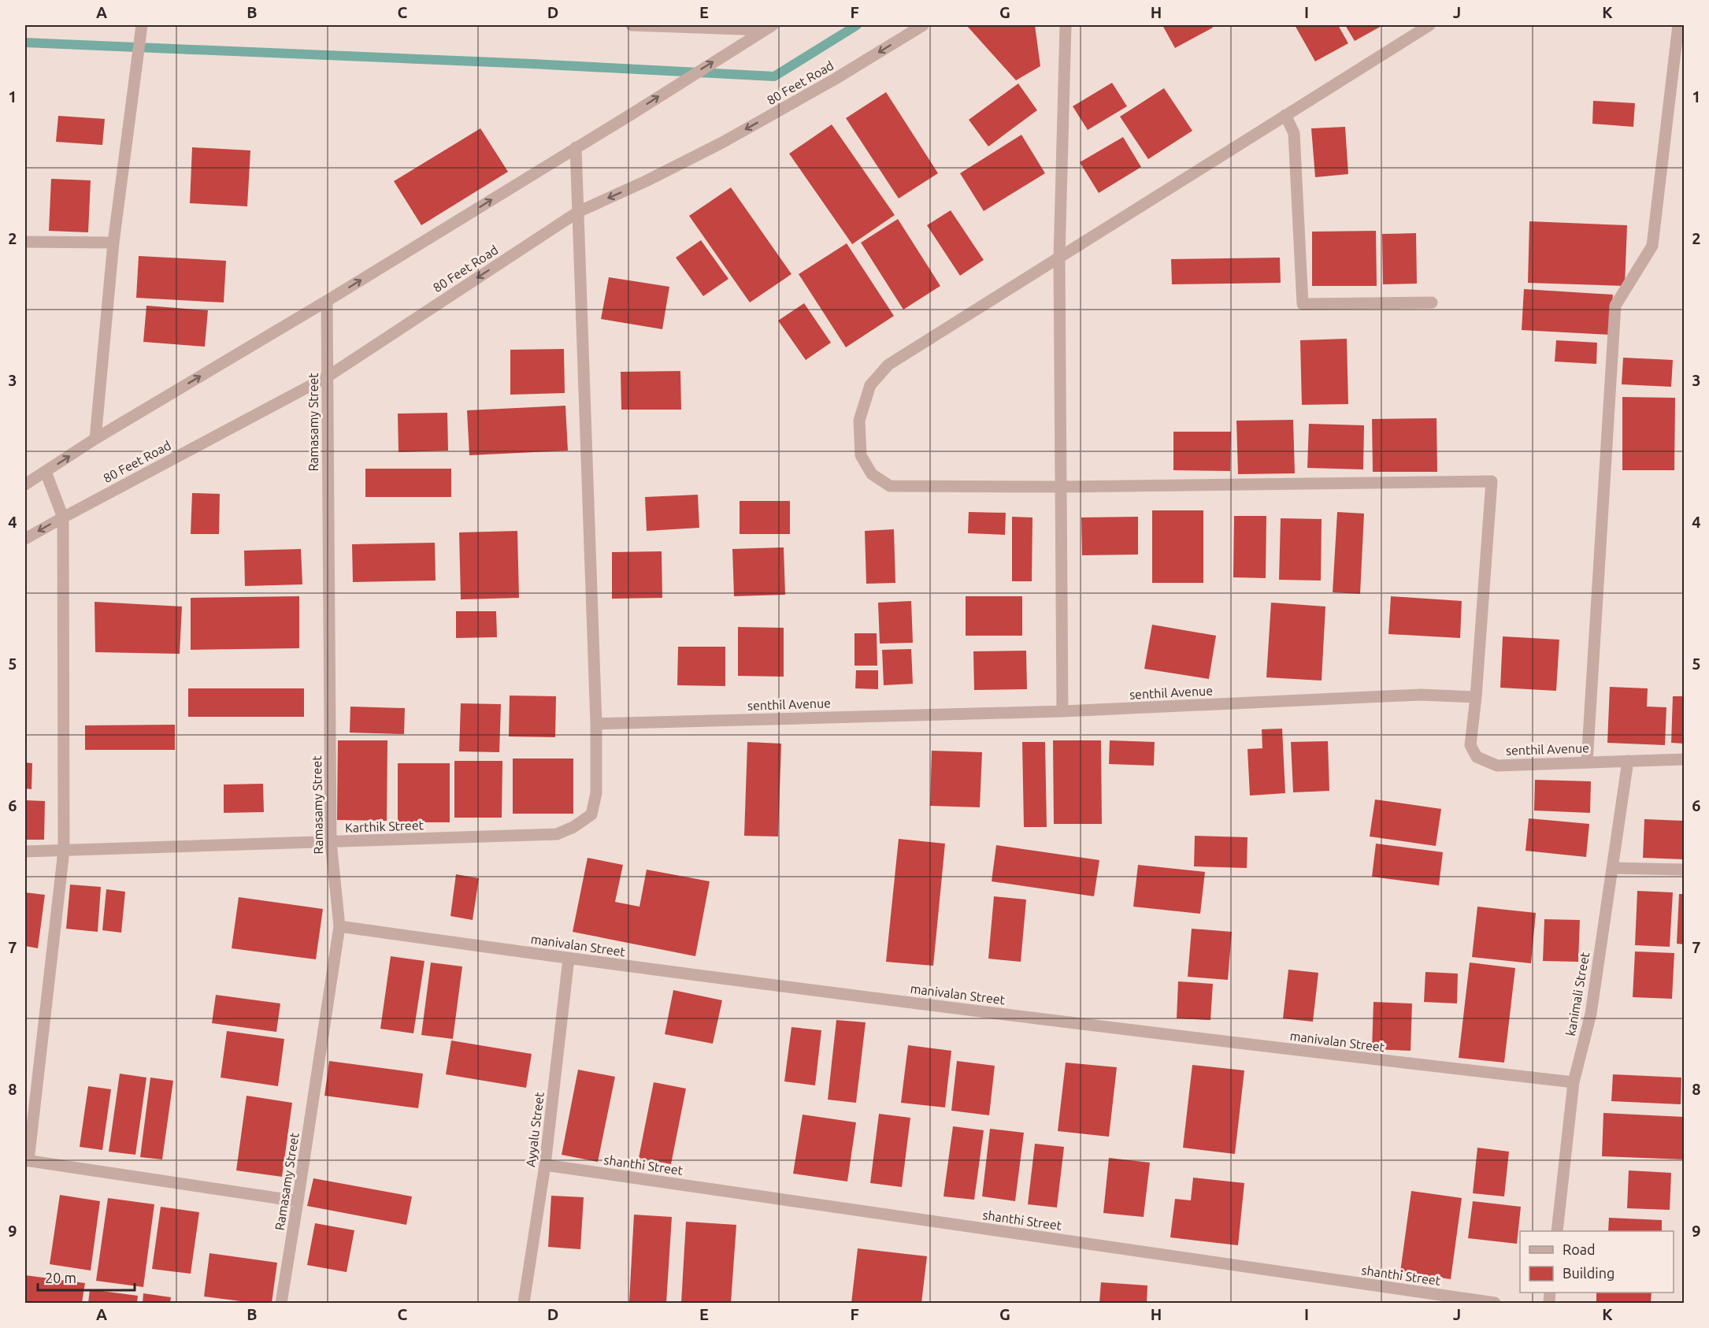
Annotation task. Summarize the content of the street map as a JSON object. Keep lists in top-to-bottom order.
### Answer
{
  "streets": {
    "street": [
      "80 Feet Road",
      "Ramasamy Street",
      "senthil Avenue",
      "Karthik Street",
      "manivalan Street",
      "kanimali Street",
      "Ayyalu Street",
      "shanthi Street"
    ]
  },
  "crossings": [
    ["80 Feet Road", "Ramasamy Street"],
    ["80 Feet Road", "Karthik Street"],
    ["Ramasamy Street", "Karthik Street"],
    ["Ramasamy Street", "manivalan Street"],
    ["senthil Avenue", "Karthik Street"],
    ["senthil Avenue", "kanimali Street"],
    ["manivalan Street", "kanimali Street"],
    ["manivalan Street", "Ayyalu Street"],
    ["Ayyalu Street", "shanthi Street"]
  ],
  "legend": ["Road", "Building"],
  "scale_bar": "20 m",
  "grid": {
    "columns": [
      "A",
      "B",
      "C",
      "D",
      "E",
      "F",
      "G",
      "H",
      "I",
      "J",
      "K"
    ],
    "rows": [
      "1",
      "2",
      "3",
      "4",
      "5",
      "6",
      "7",
      "8",
      "9"
    ]
  }
}
